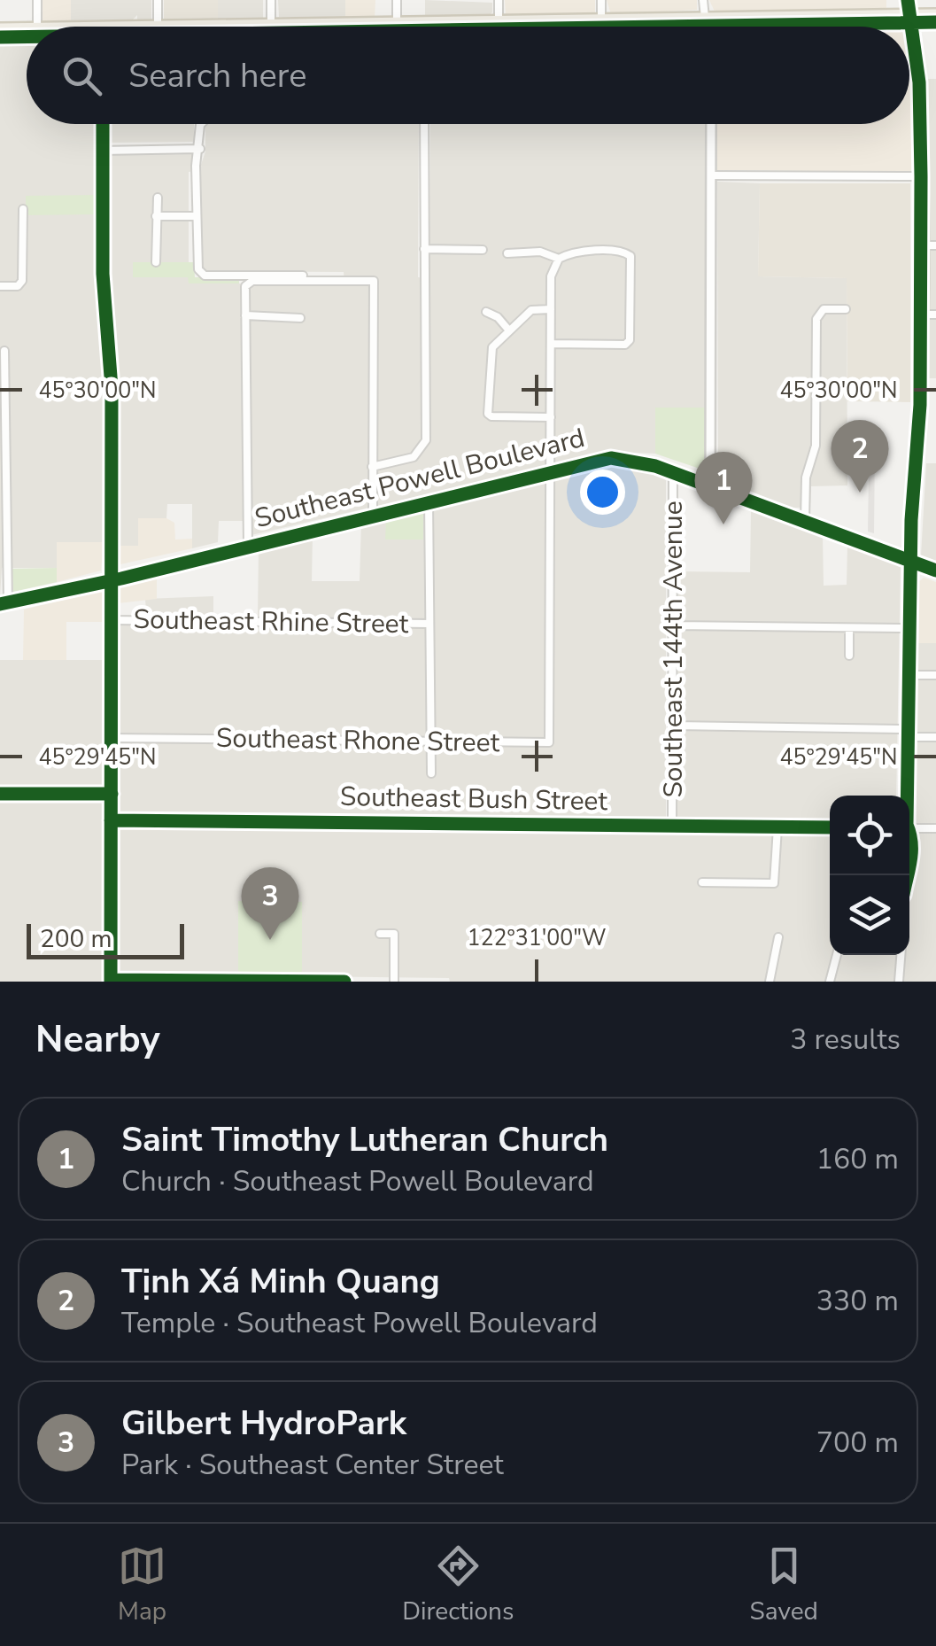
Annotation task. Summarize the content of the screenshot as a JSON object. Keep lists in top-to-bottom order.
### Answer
{
  "streets": {
    "main road": ["Southeast Powell Boulevard"],
    "street": [
      "Southeast Rhine Street",
      "Southeast 144th Avenue",
      "Southeast Rhone Street",
      "Southeast Bush Street"
    ]
  },
  "crossings": [
    ["Southeast Powell Boulevard", "Southeast 144th Avenue"],
    ["Southeast Powell Boulevard", "Southeast Rhone Street"],
    ["Southeast 144th Avenue", "Southeast Bush Street"]
  ],
  "scale_bar": "200 m",
  "page": {
    "search": "Search here",
    "pins": ["2", "1", "3"],
    "scale": "200 m",
    "heading": ["Nearby", "3 results"],
    "list": [
      {
        "mark": "1",
        "name": "Saint Timothy Lutheran Church",
        "note": "Church · Southeast Powell Boulevard",
        "value": "160 m"
      },
      {
        "mark": "2",
        "name": "Tịnh Xá Minh Quang",
        "note": "Temple · Southeast Powell Boulevard",
        "value": "330 m"
      },
      {
        "mark": "3",
        "name": "Gilbert HydroPark",
        "note": "Park · Southeast Center Street",
        "value": "700 m"
      }
    ],
    "nav": ["Map", "Directions", "Saved"]
  },
  "coordinates": ["45°30'00\"N", "45°29'45\"N", "122°31'00\"W"]
}
